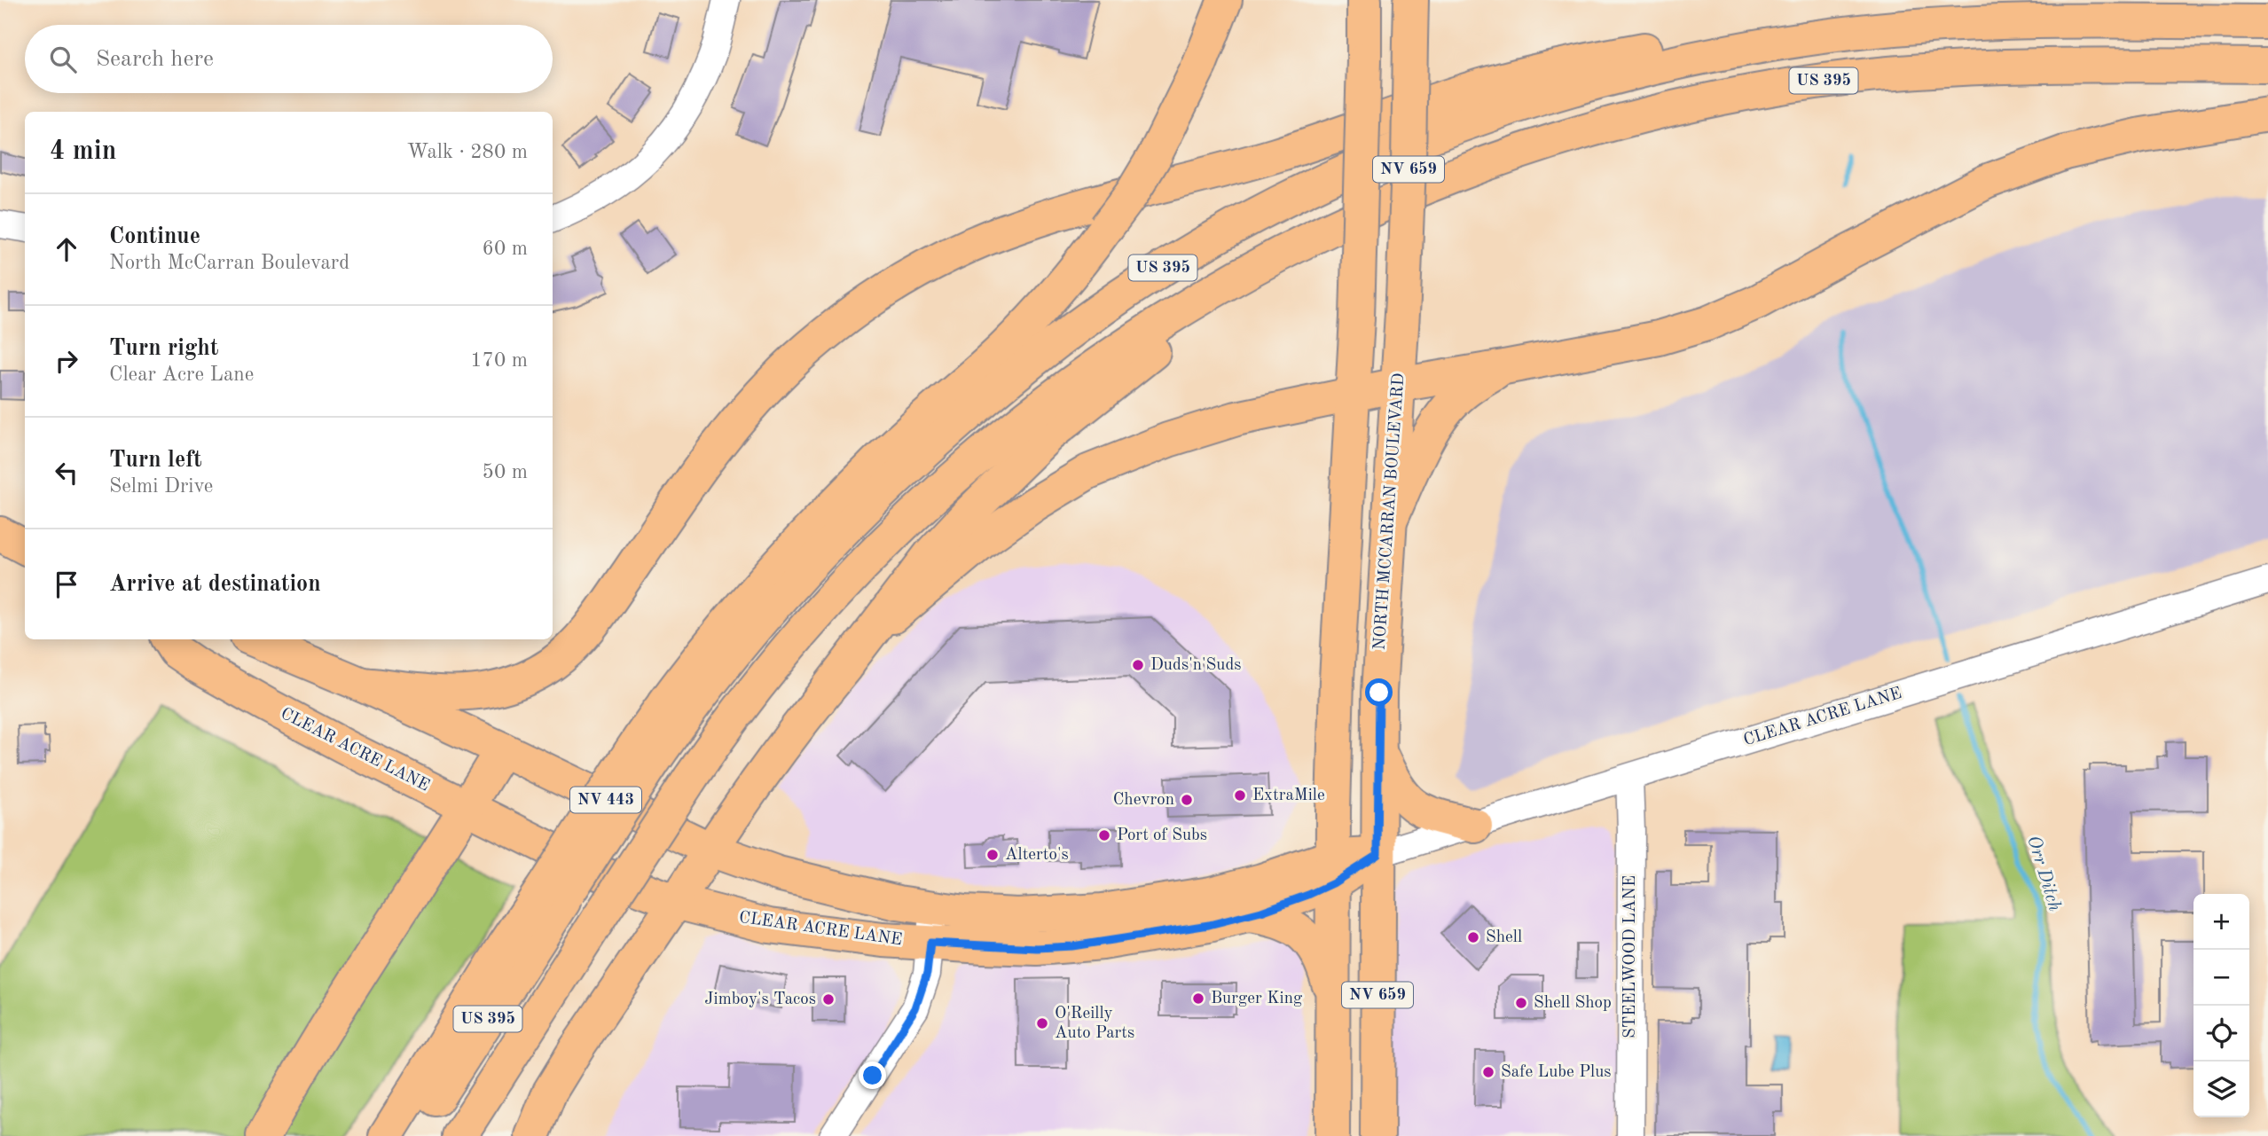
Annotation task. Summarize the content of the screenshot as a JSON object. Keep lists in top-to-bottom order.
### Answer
{
  "streets": {
    "main road": [
      "US 395",
      "NV 659",
      "NORTH MCCARRAN BOULEVARD",
      "CLEAR ACRE LANE",
      "NV 443"
    ],
    "street": ["STEELWOOD LANE"]
  },
  "crossings": [
    ["NV 659", "CLEAR ACRE LANE"],
    ["NORTH MCCARRAN BOULEVARD", "CLEAR ACRE LANE"],
    ["CLEAR ACRE LANE", "STEELWOOD LANE"]
  ],
  "water": ["Orr Ditch"],
  "places": [
    "Duds'n'Suds",
    "ExtraMile",
    "Chevron",
    "Port of Subs",
    "Alterto's",
    "Shell",
    "Burger King",
    "Jimboy's Tacos",
    "Shell Shop",
    "O'Reilly Auto Parts",
    "Safe Lube Plus"
  ],
  "page": {
    "search": "Search here",
    "heading": ["4 min", "Walk · 280 m"],
    "list": [
      ["Continue", "North McCarran Boulevard", "60 m"],
      ["Turn right", "Clear Acre Lane", "170 m"],
      ["Turn left", "Selmi Drive", "50 m"],
      "Arrive at destination"
    ],
    "map_buttons": ["+", "−"]
  }
}
